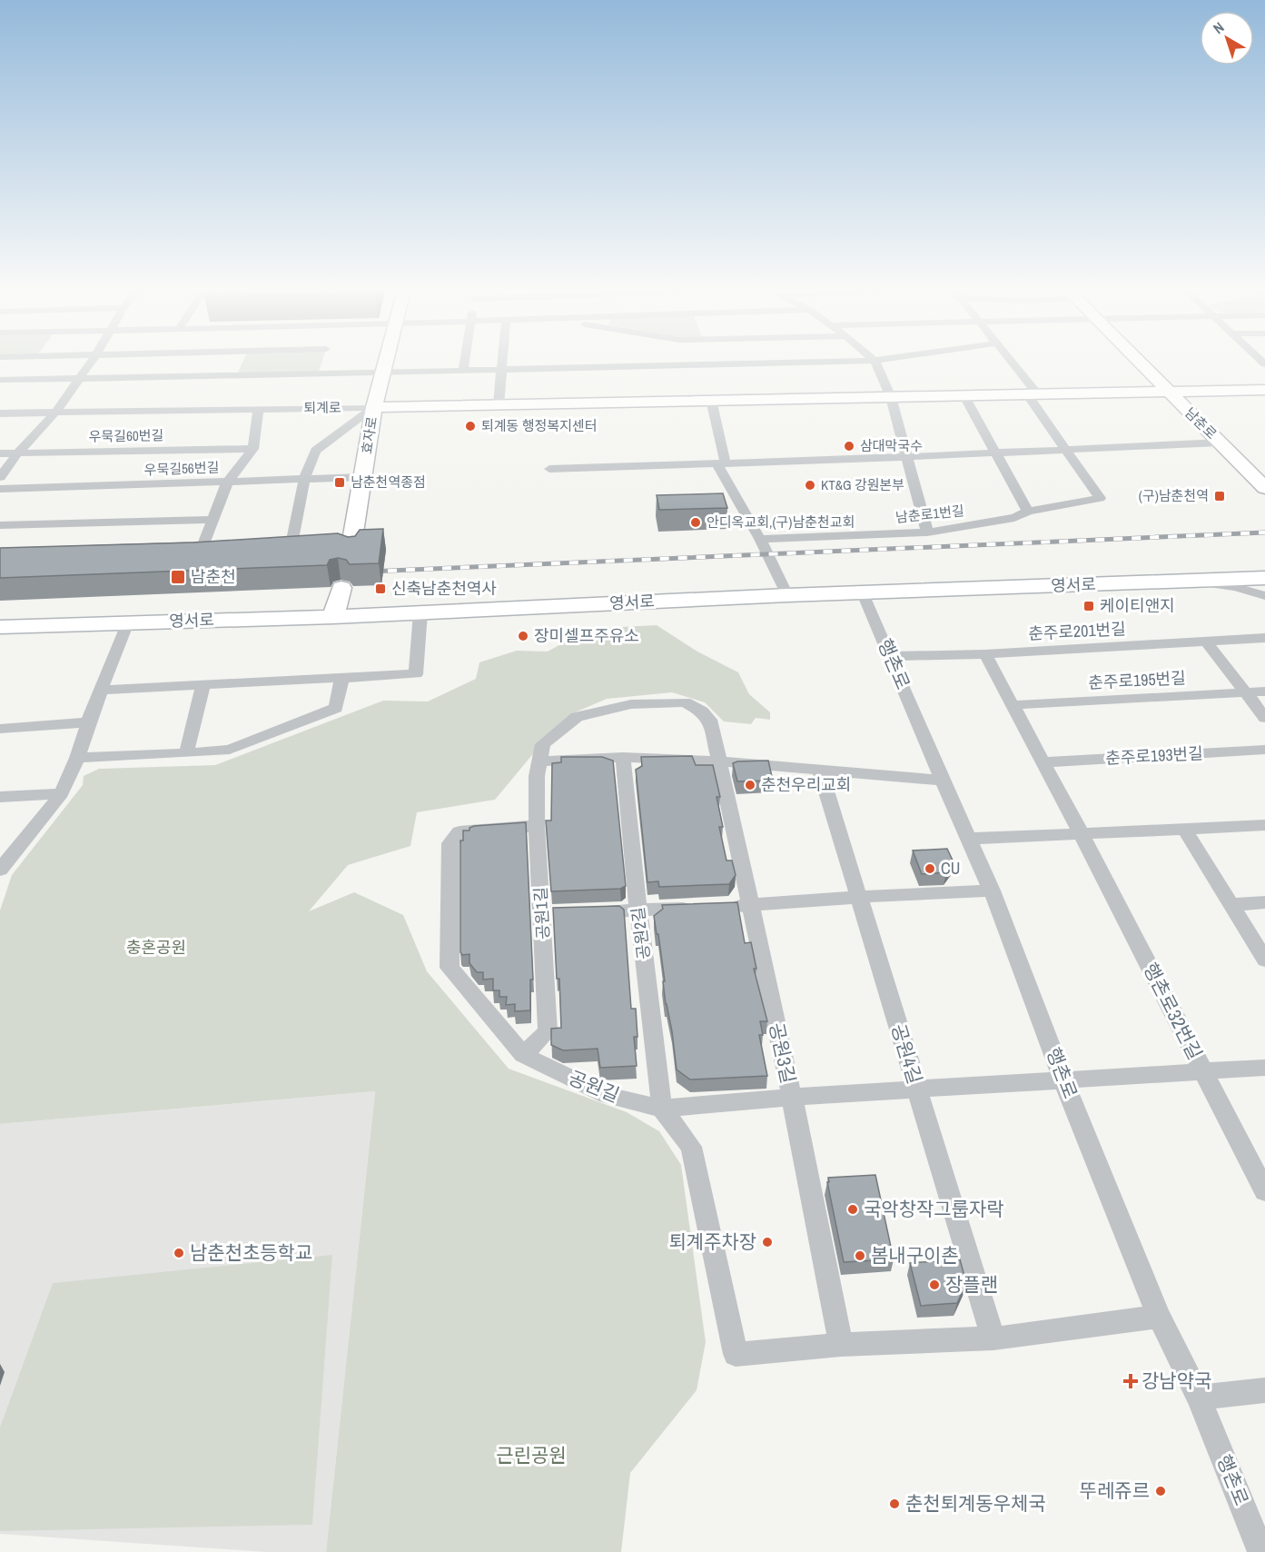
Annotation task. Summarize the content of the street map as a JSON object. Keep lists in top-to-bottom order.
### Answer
{
  "streets": {
    "street": [
      "퇴계로",
      "남춘로",
      "효자로",
      "우묵길60번길",
      "우묵길56번길",
      "남춘로1번길",
      "영서로",
      "춘주로201번길",
      "행촌로",
      "춘주로195번길",
      "춘주로193번길",
      "공원1길",
      "공원2길",
      "행촌로32번길",
      "공원3길",
      "공원4길",
      "공원길"
    ]
  },
  "crossings": [
    ["퇴계로", "남춘로"],
    ["퇴계로", "효자로"],
    ["효자로", "우묵길56번길"],
    ["영서로", "행촌로"],
    ["춘주로201번길", "행촌로"],
    ["춘주로201번길", "행촌로32번길"],
    ["행촌로", "공원길"],
    ["춘주로195번길", "행촌로32번길"],
    ["춘주로193번길", "행촌로32번길"],
    ["공원1길", "공원3길"],
    ["공원1길", "공원길"],
    ["공원2길", "공원길"],
    ["행촌로32번길", "공원길"],
    ["공원3길", "공원길"],
    ["공원4길", "공원길"]
  ],
  "parks": ["충혼공원", "근린공원"],
  "places": {
    "other": [
      "퇴계동 행정복지센터",
      "삼대막국수",
      "KT&G 강원본부",
      "안디옥교회,(구)남춘천교회",
      "장미셀프주유소",
      "춘천우리교회",
      "CU",
      "국악창작그룹자락",
      "퇴계주차장",
      "남춘천초등학교",
      "봄내구이촌",
      "장플랜",
      "뚜레쥬르",
      "춘천퇴계동우체국"
    ],
    "transit": [
      "남춘천역종점",
      "(구)남춘천역",
      "남춘천",
      "신축남춘천역사",
      "케이티앤지"
    ],
    "health": ["강남약국"]
  },
  "north": "top left"
}
